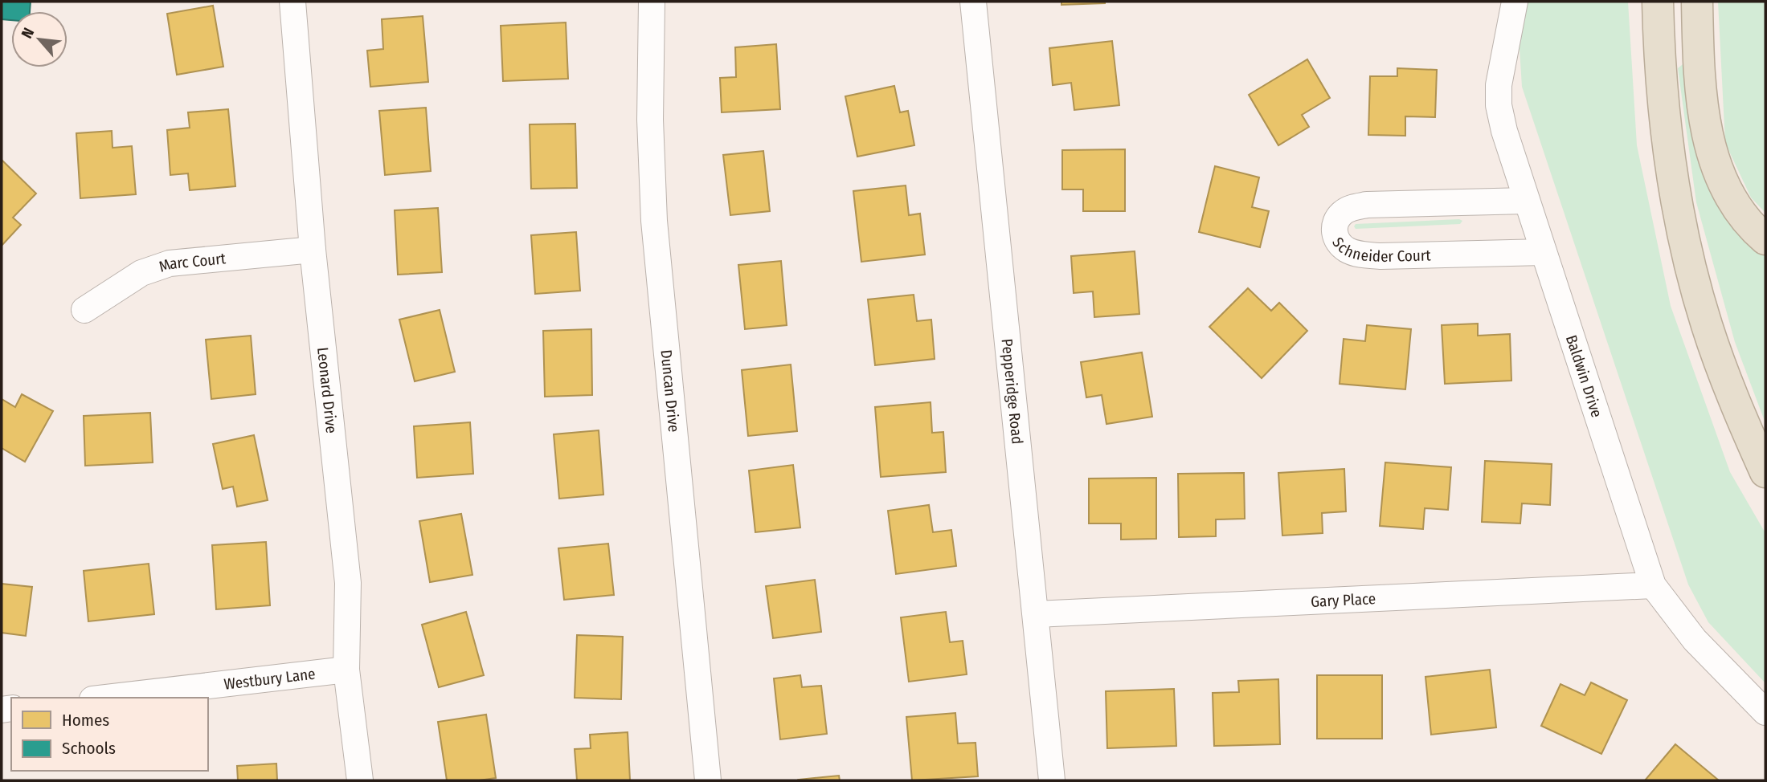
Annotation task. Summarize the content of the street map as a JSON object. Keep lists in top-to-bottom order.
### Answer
{
  "streets": {
    "street": [
      "Schneider Court",
      "Marc Court",
      "Baldwin Drive",
      "Leonard Drive",
      "Pepperidge Road",
      "Duncan Drive",
      "Gary Place",
      "Westbury Lane"
    ]
  },
  "crossings": [
    ["Schneider Court", "Baldwin Drive"],
    ["Marc Court", "Leonard Drive"],
    ["Baldwin Drive", "Gary Place"],
    ["Leonard Drive", "Westbury Lane"],
    ["Pepperidge Road", "Gary Place"]
  ],
  "legend": ["Homes", "Schools"],
  "north": "top left"
}
